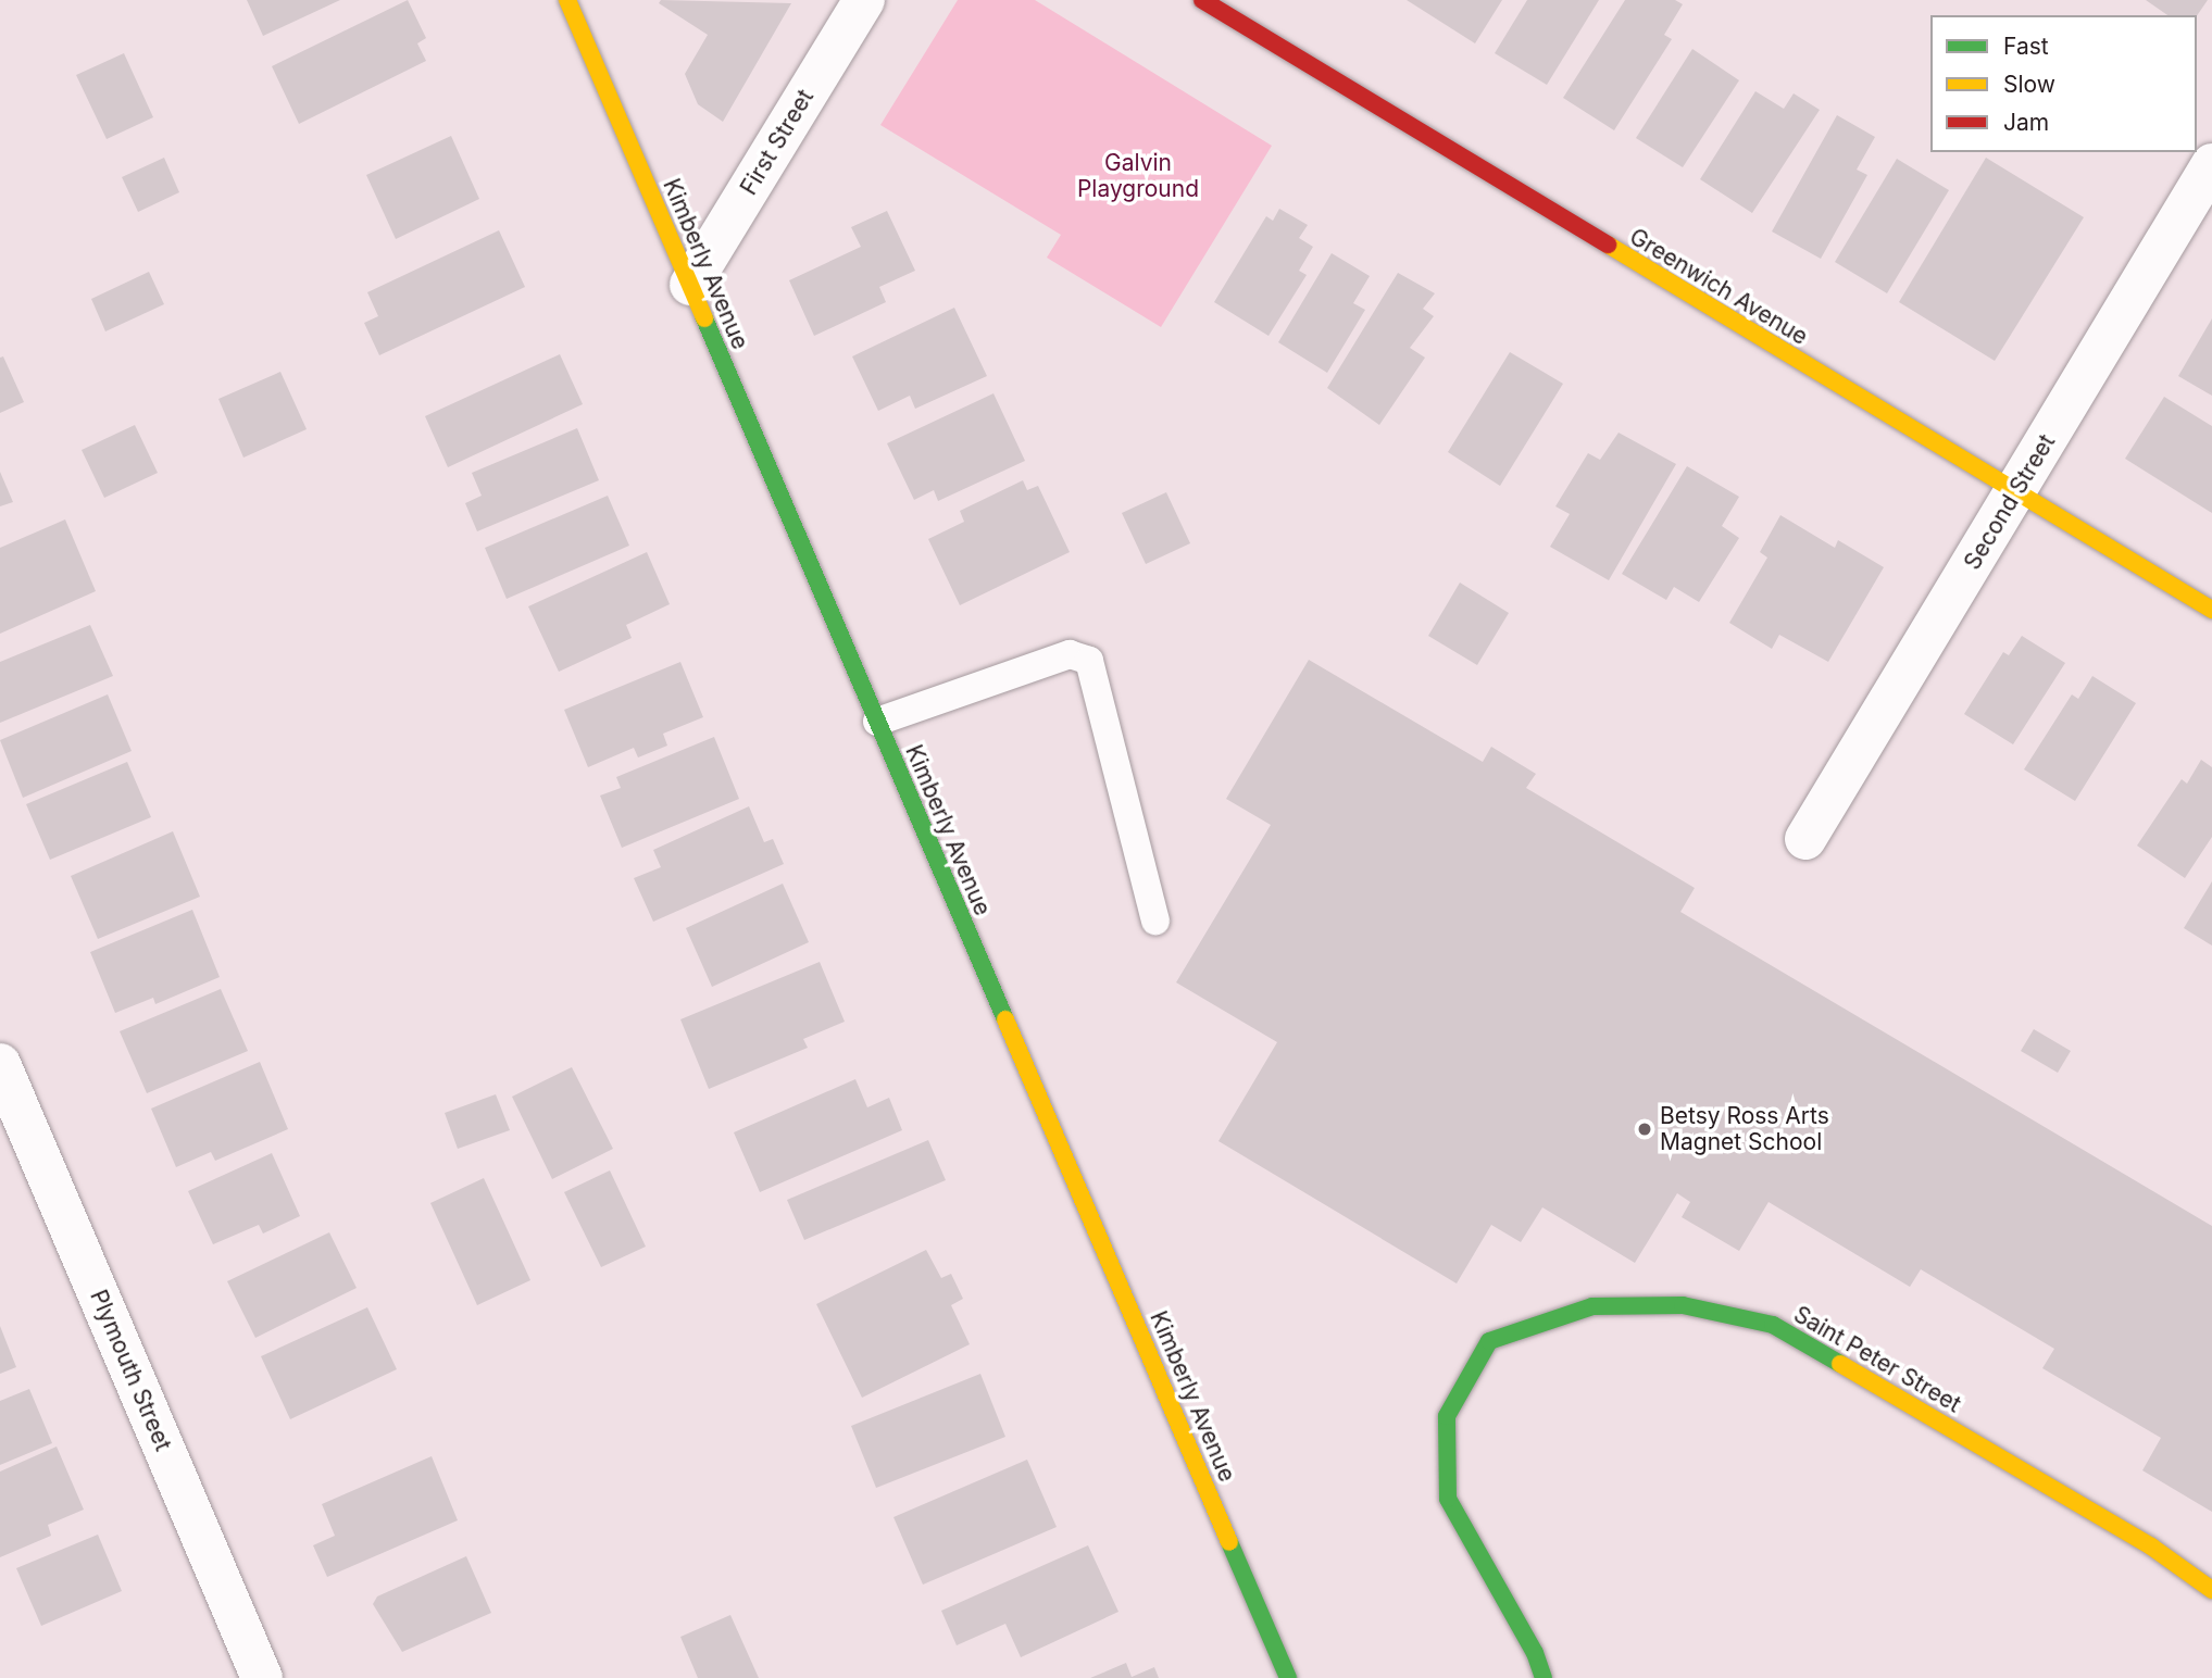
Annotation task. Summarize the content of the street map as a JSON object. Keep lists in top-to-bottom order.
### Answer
{
  "streets": {
    "street": [
      "First Street",
      "Kimberly Avenue",
      "Greenwich Avenue",
      "Second Street",
      "Saint Peter Street",
      "Plymouth Street"
    ]
  },
  "crossings": [
    ["First Street", "Kimberly Avenue"],
    ["Greenwich Avenue", "Second Street"]
  ],
  "parks": ["Galvin Playground"],
  "places": ["Betsy Ross Arts Magnet School"],
  "legend": ["Fast", "Slow", "Jam"]
}
